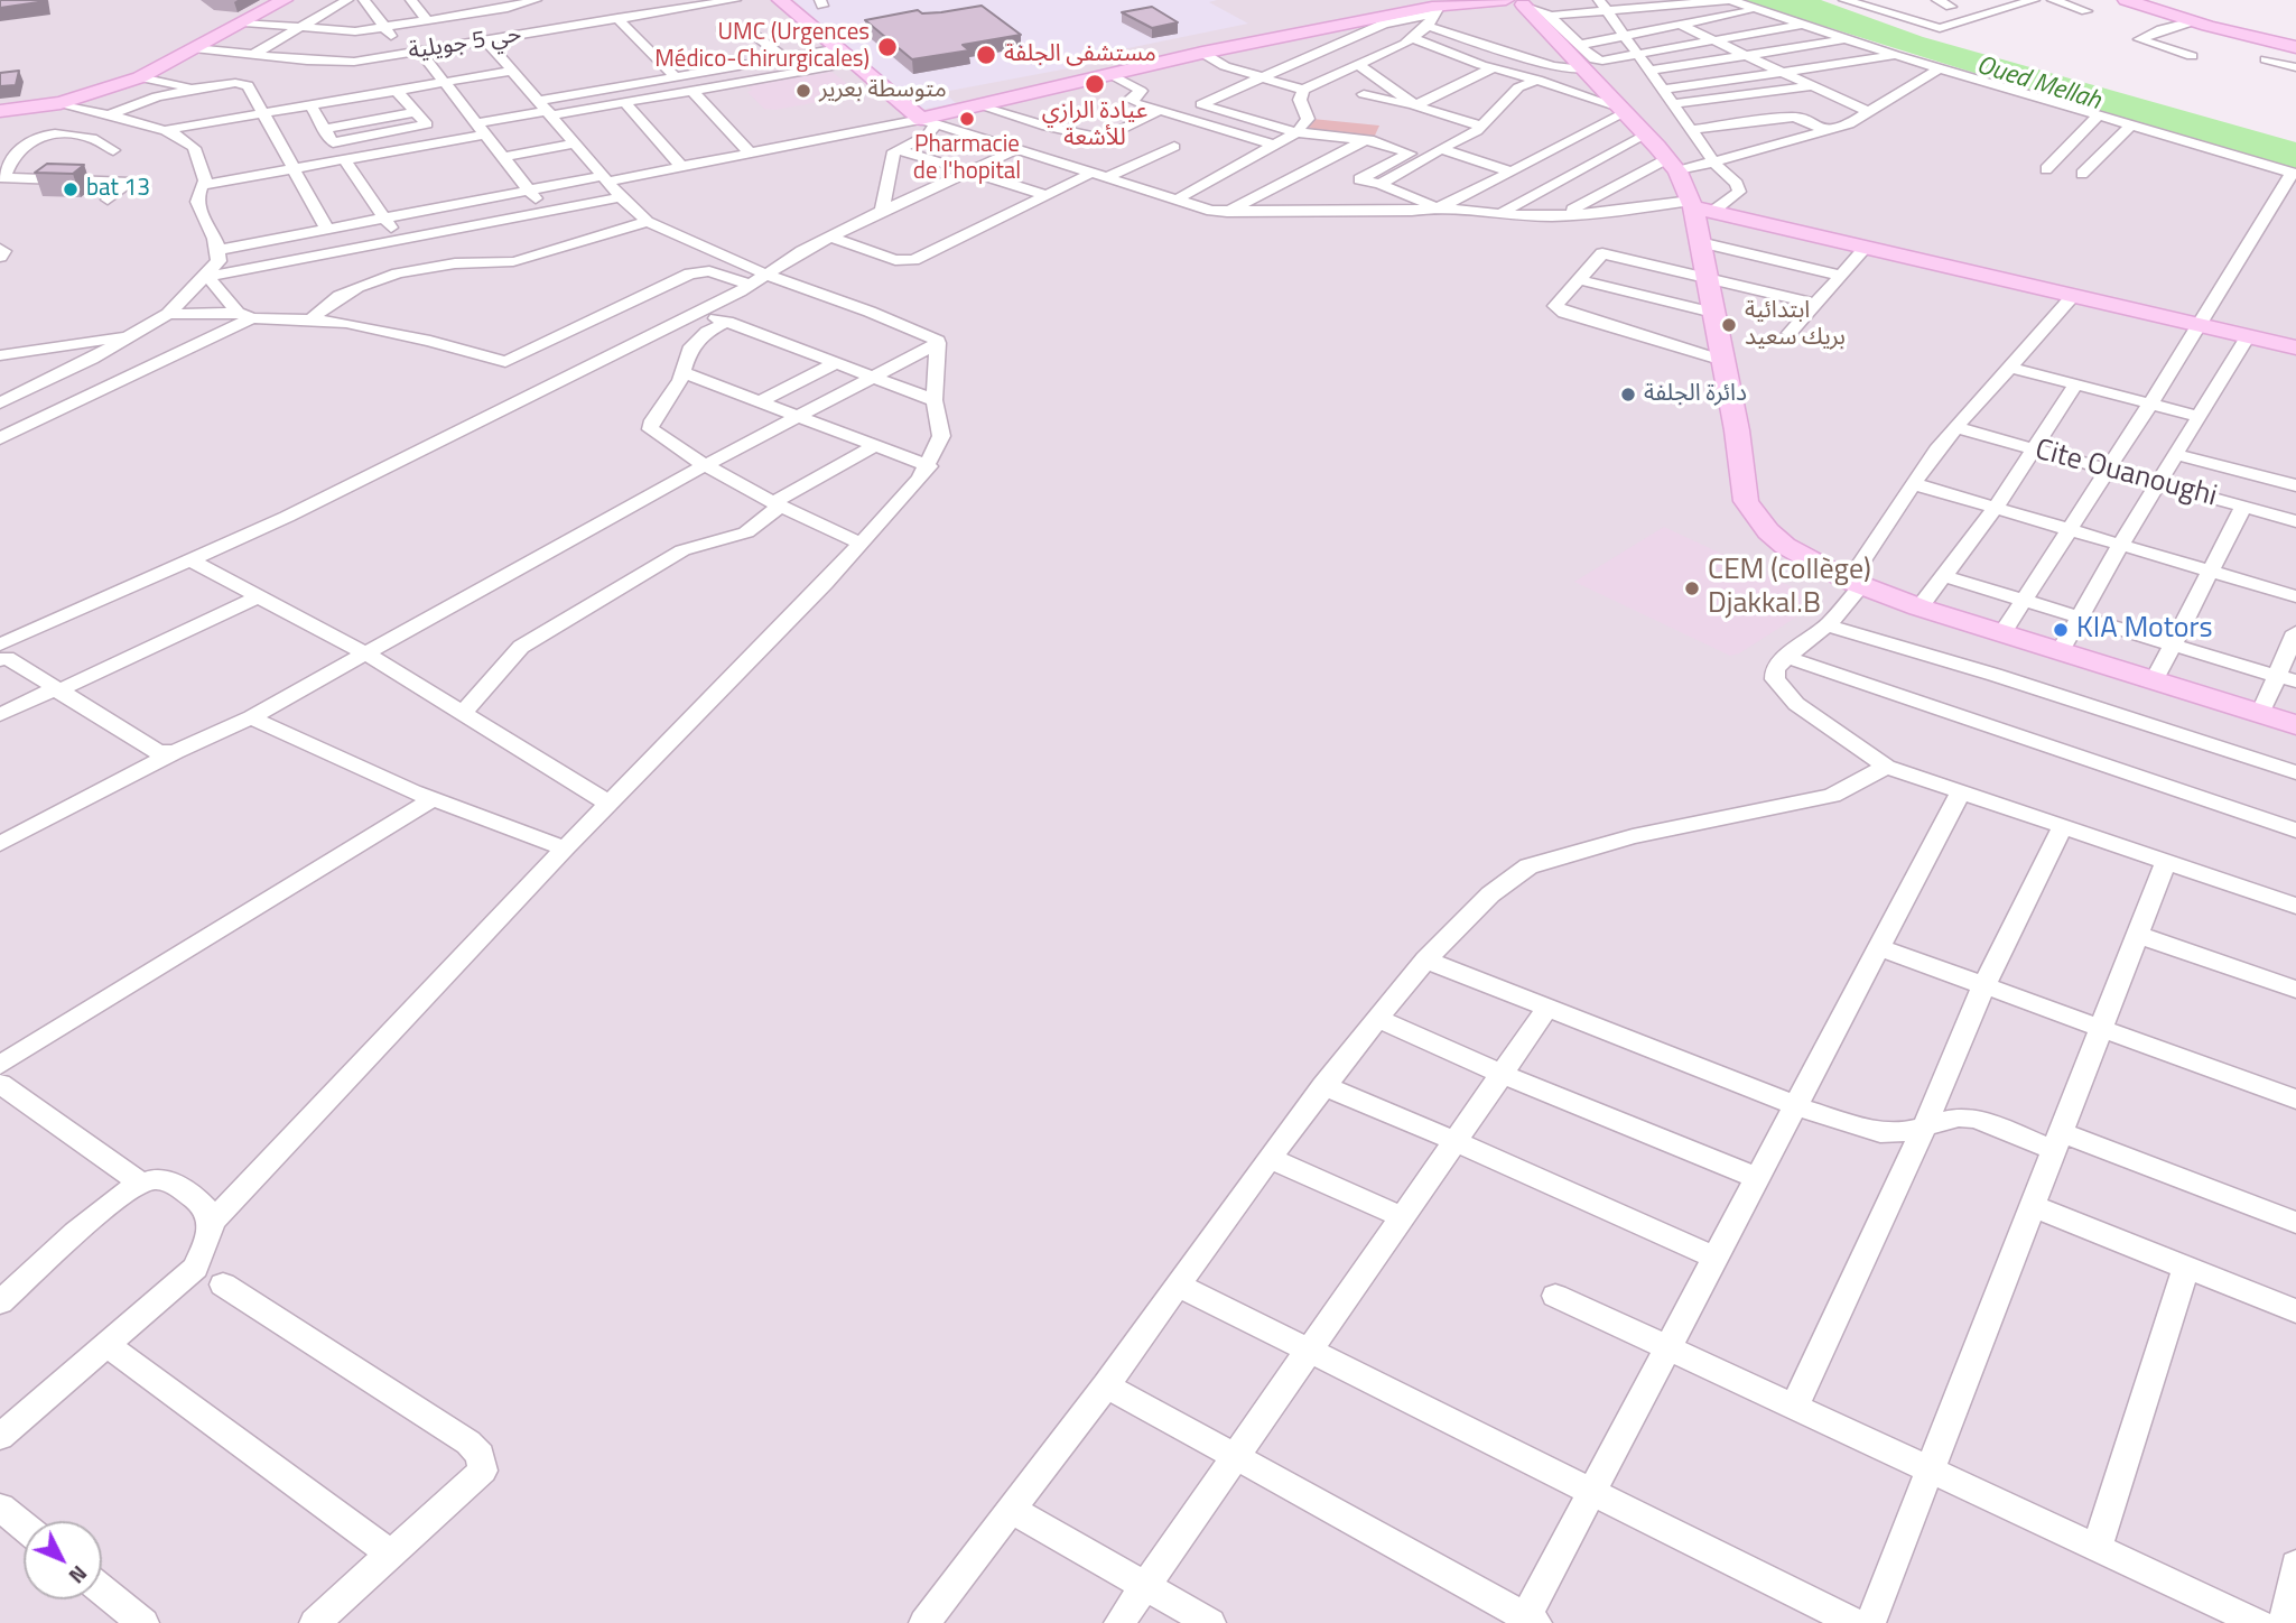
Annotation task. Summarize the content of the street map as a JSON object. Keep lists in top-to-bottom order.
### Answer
{
  "streets": {
    "street": ["حي 5 جويلية", "Cite Ouanoughi"]
  },
  "water": ["Oued Mellah"],
  "places": [
    "UMC (Urgences Médico-Chirurgicales)",
    "مستشفى الجلفة",
    "عيادة الرازي للأشعة",
    "متوسطة بعرير",
    "Pharmacie de l'hopital",
    "bat 13",
    "ابتدائية بريك سعيد",
    "دائرة الجلفة",
    "CEM (collège) Djakkal.B",
    "KIA Motors"
  ],
  "north": "bottom right"
}
